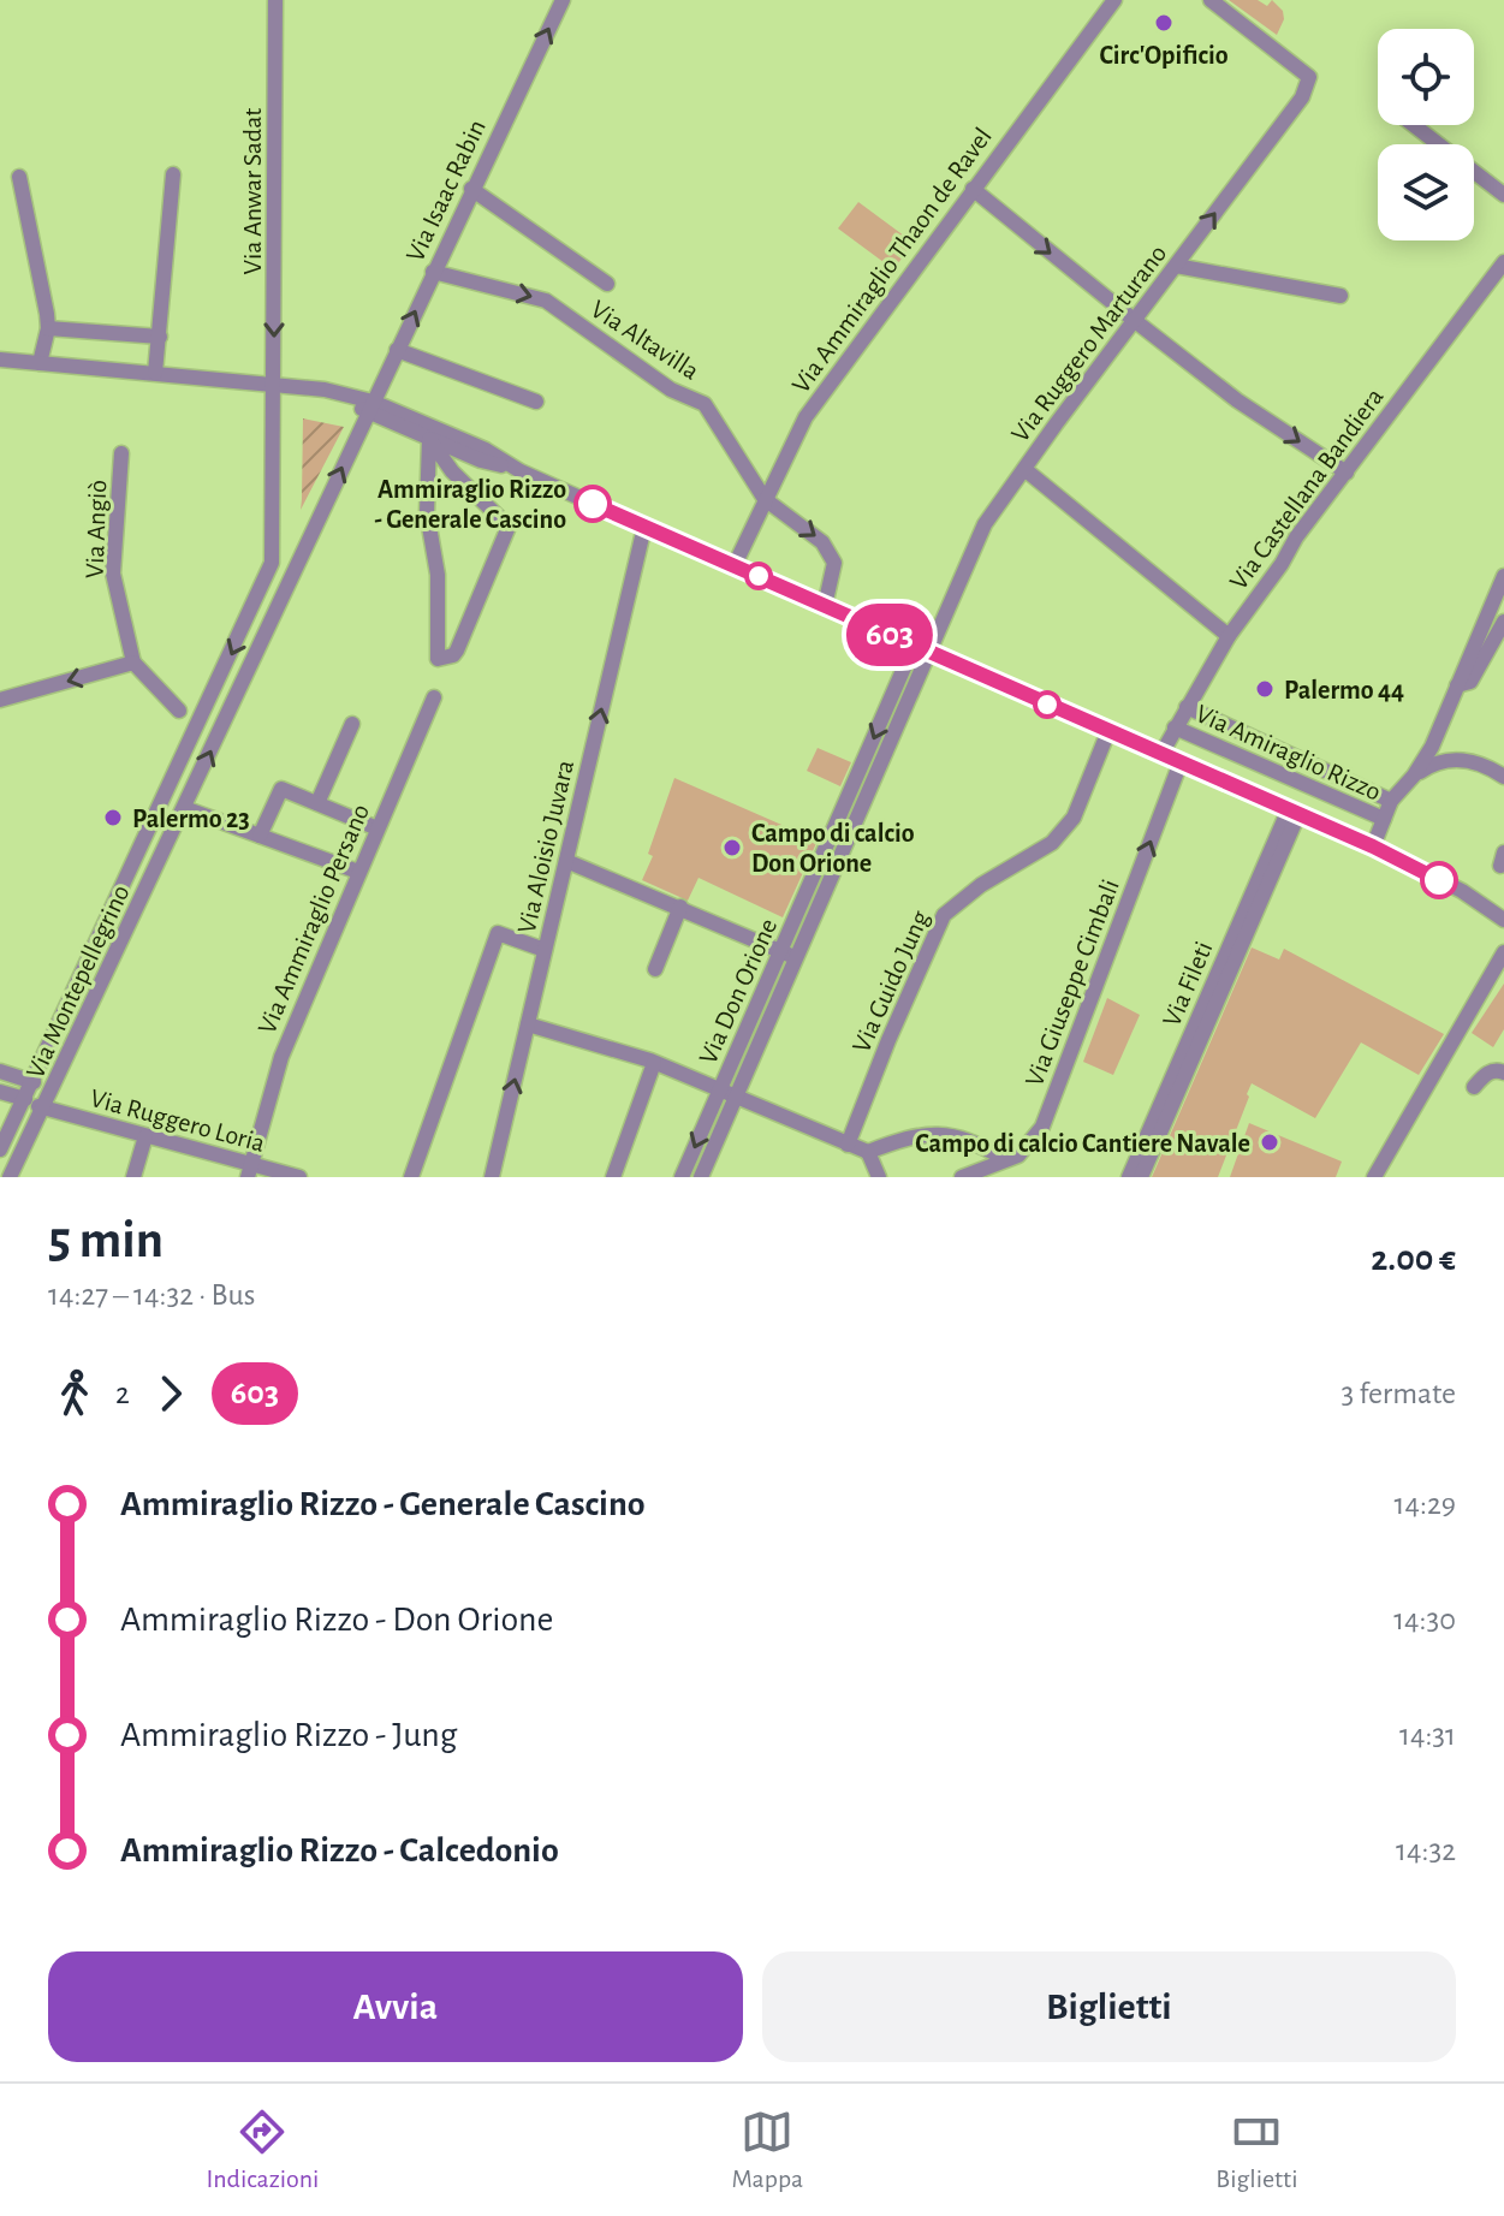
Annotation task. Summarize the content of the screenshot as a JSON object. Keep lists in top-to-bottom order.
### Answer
{
  "streets": {
    "street": [
      "Via Isaac Rabin",
      "Via Anwar Sadat",
      "Via Ammiraglio Thaon de Ravel",
      "Via Altavilla",
      "Via Ruggero Marturano",
      "Via Castellana Bandiera",
      "Via Angiò",
      "Via Amiraglio Rizzo",
      "Via Aloisio Juvara",
      "Via Ammiraglio Persano",
      "Via Montepellegrino",
      "Via Guido Jung",
      "Via Giuseppe Cimbali",
      "Via Fileti",
      "Via Don Orione",
      "Via Ruggero Loria"
    ]
  },
  "crossings": [
    ["Via Isaac Rabin", "Via Altavilla"],
    ["Via Isaac Rabin", "Via Montepellegrino"],
    ["Via Anwar Sadat", "Via Montepellegrino"],
    ["Via Ammiraglio Thaon de Ravel", "Via Altavilla"],
    ["Via Ruggero Marturano", "Via Don Orione"],
    ["Via Castellana Bandiera", "Via Amiraglio Rizzo"],
    ["Via Ammiraglio Persano", "Via Ruggero Loria"],
    ["Via Montepellegrino", "Via Ruggero Loria"]
  ],
  "one_way": ["Via Isaac Rabin", "Via Aloisio Juvara", "Via Giuseppe Cimbali"],
  "places": [
    "Circ'Opificio",
    "Ammiraglio Rizzo - Generale Cascino",
    "Palermo 44",
    "Palermo 23",
    "Campo di calcio Don Orione",
    "Campo di calcio Cantiere Navale"
  ],
  "lines": ["bus line 603"],
  "page": {
    "on_map": "603",
    "heading": ["5 min", "14:27 – 14:32 · Bus", "2.00 €"],
    "legs": ["2", "603", "3 fermate"],
    "list": [
      {
        "name": "Ammiraglio Rizzo - Generale Cascino",
        "value": "14:29"
      },
      {
        "name": "Ammiraglio Rizzo - Don Orione",
        "value": "14:30"
      },
      {
        "name": "Ammiraglio Rizzo - Jung",
        "value": "14:31"
      },
      {
        "name": "Ammiraglio Rizzo - Calcedonio",
        "value": "14:32"
      }
    ],
    "buttons": ["Avvia", "Biglietti"],
    "tabs": ["Indicazioni", "Mappa", "Biglietti"]
  }
}
